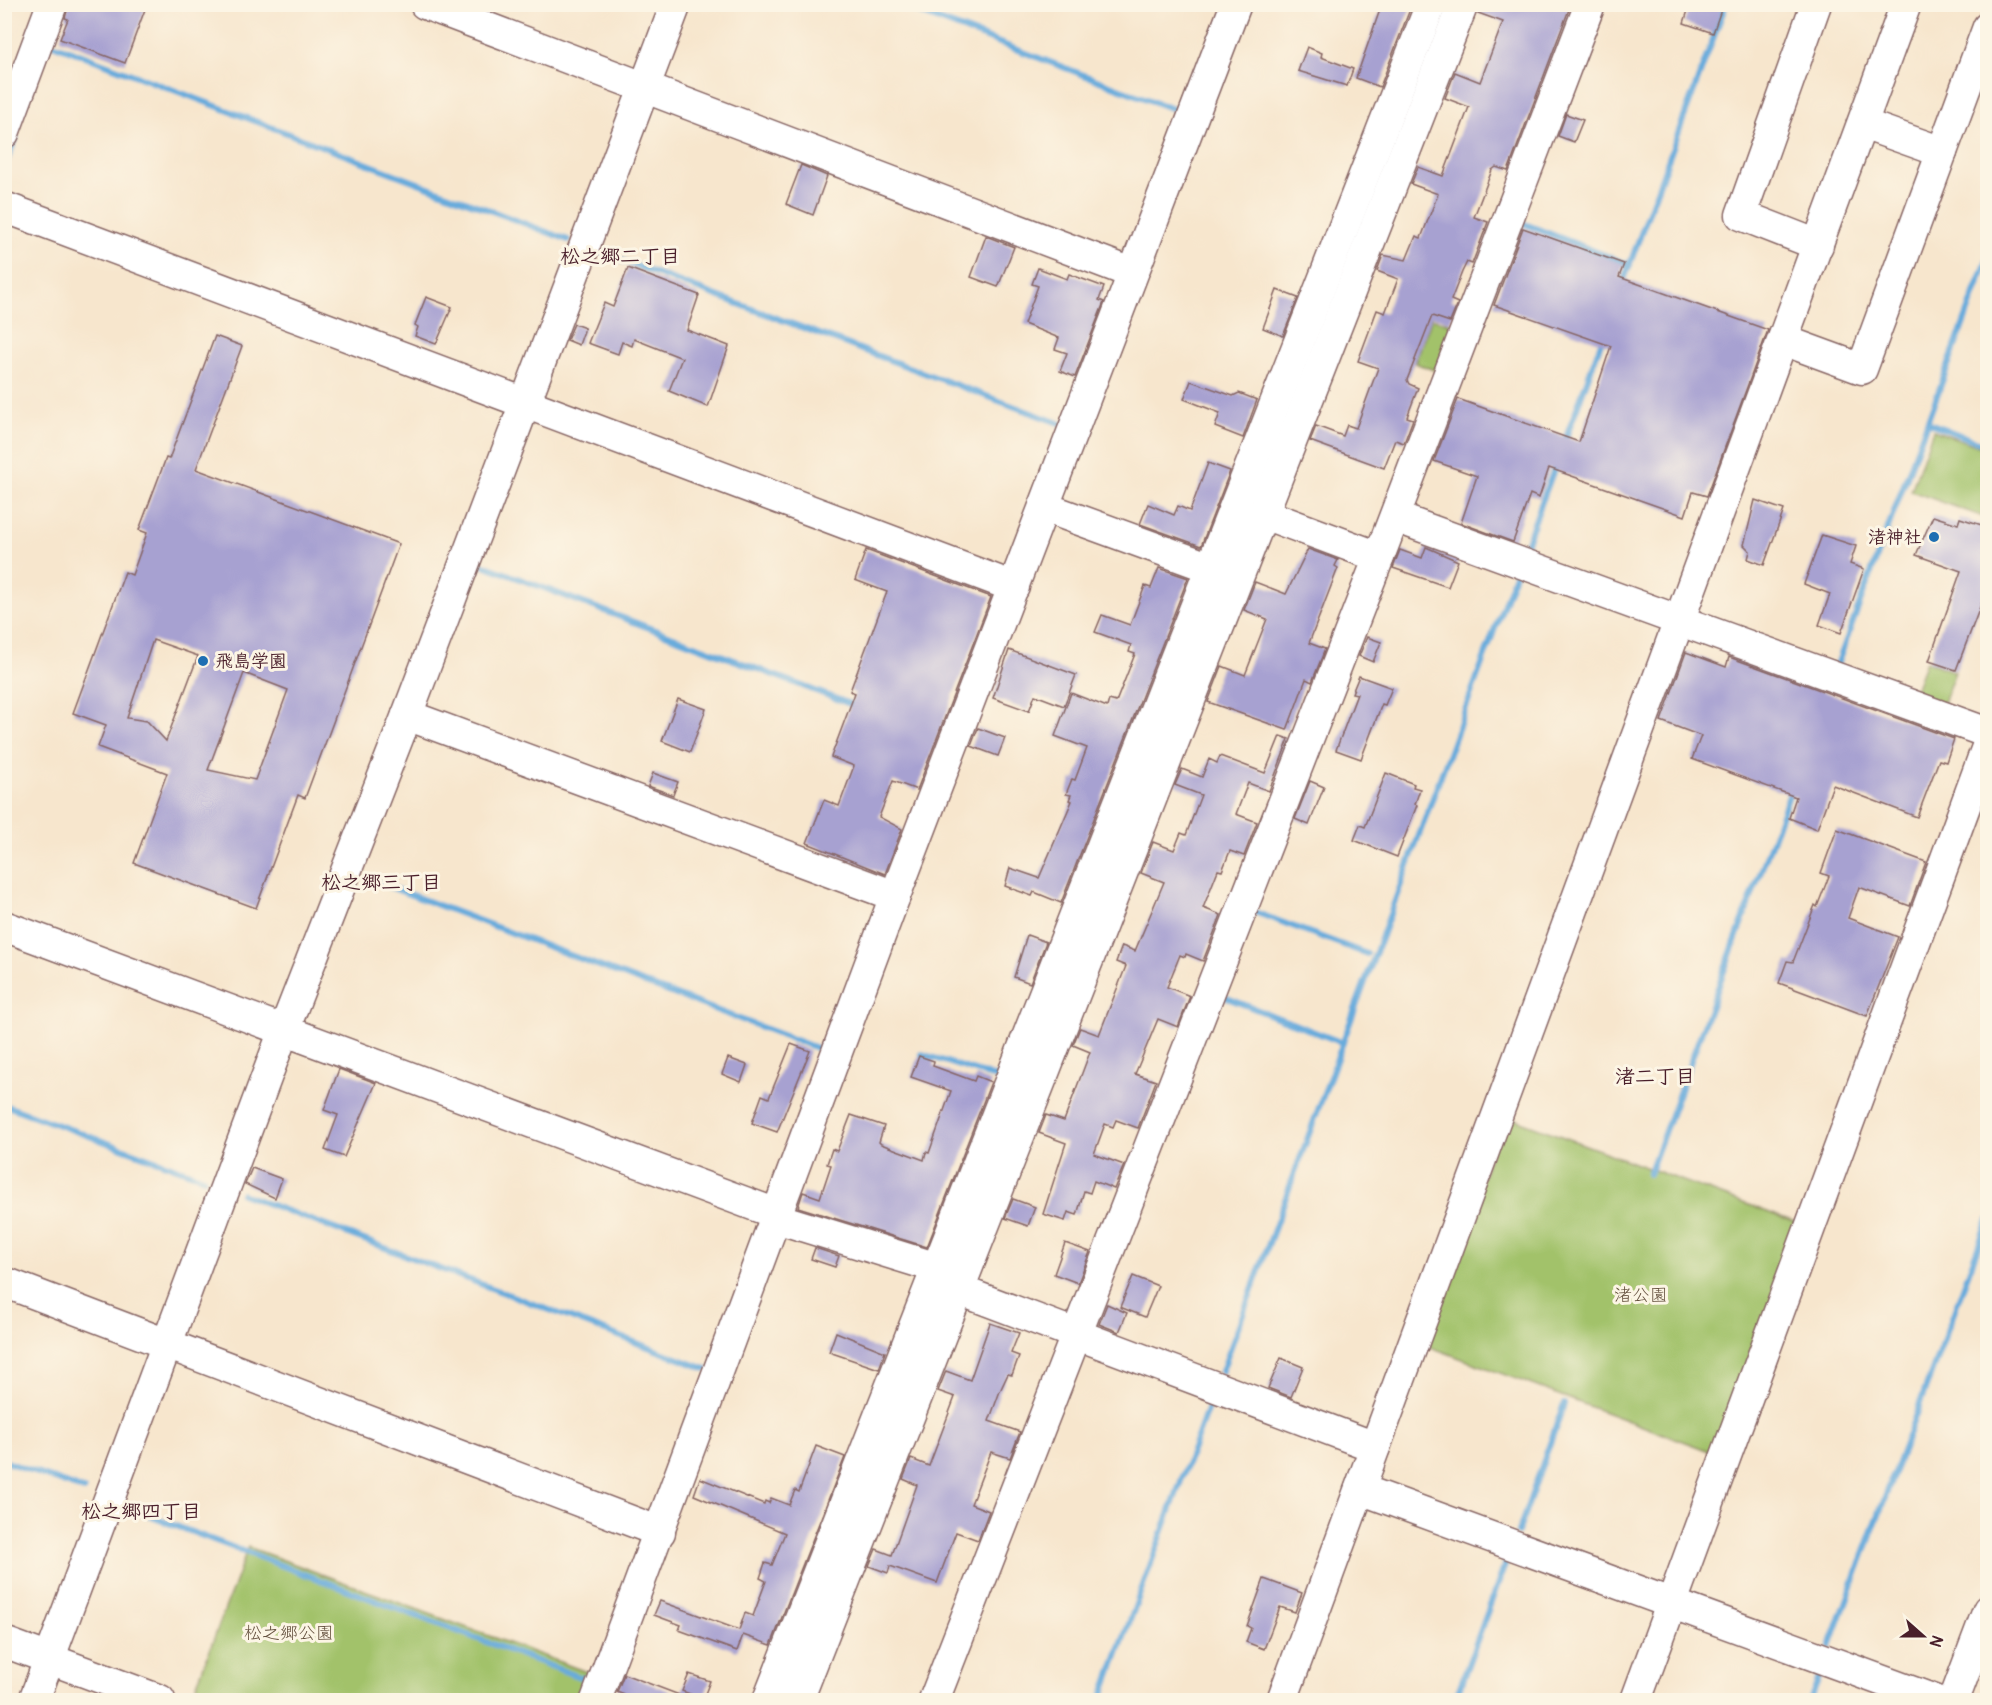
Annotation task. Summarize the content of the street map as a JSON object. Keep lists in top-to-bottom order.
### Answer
{
  "districts": [
    "松之郷二丁目",
    "松之郷三丁目",
    "渚二丁目",
    "松之郷四丁目"
  ],
  "parks": ["渚公園", "松之郷公園"],
  "places": ["渚神社", "飛島学園"],
  "north": "right"
}
